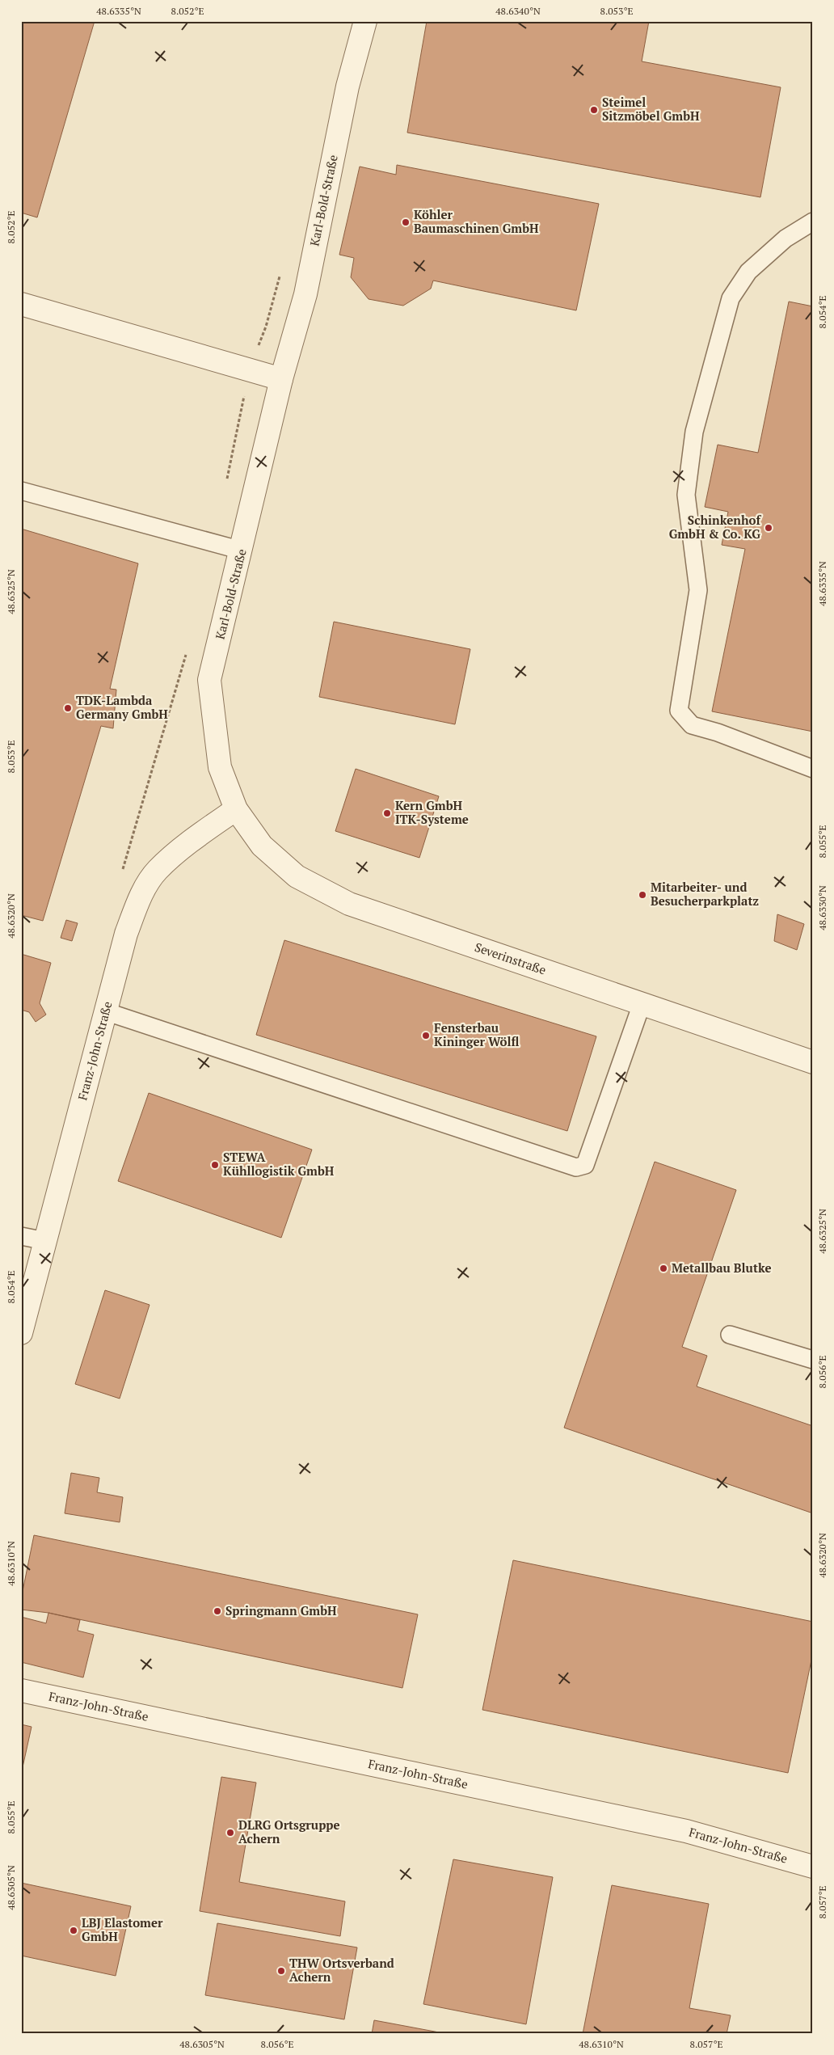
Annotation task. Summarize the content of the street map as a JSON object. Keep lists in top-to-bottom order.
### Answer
{
  "streets": {
    "street": ["Karl-Bold-Straße", "Severinstraße", "Franz-John-Straße"]
  },
  "crossings": [
    ["Karl-Bold-Straße", "Severinstraße"],
    ["Karl-Bold-Straße", "Franz-John-Straße"],
    ["Severinstraße", "Franz-John-Straße"]
  ],
  "places": [
    "Steimel Sitzmöbel GmbH",
    "Köhler Baumaschinen GmbH",
    "Schinkenhof GmbH & Co. KG",
    "TDK-Lambda Germany GmbH",
    "Kern GmbH ITK-Systeme",
    "Mitarbeiter- und Besucherparkplatz",
    "Fensterbau Kininger Wölfl",
    "STEWA Kühllogistik GmbH",
    "Metallbau Blutke",
    "Springmann GmbH",
    "DLRG Ortsgruppe Achern",
    "LBJ Elastomer GmbH",
    "THW Ortsverband Achern"
  ],
  "coordinates": [
    "48.6335°N",
    "8.052°E",
    "48.6340°N",
    "8.053°E",
    "8.054°E",
    "48.6325°N",
    "8.055°E",
    "48.6330°N",
    "48.6320°N",
    "8.056°E",
    "48.6310°N",
    "48.6305°N",
    "8.057°E"
  ]
}
